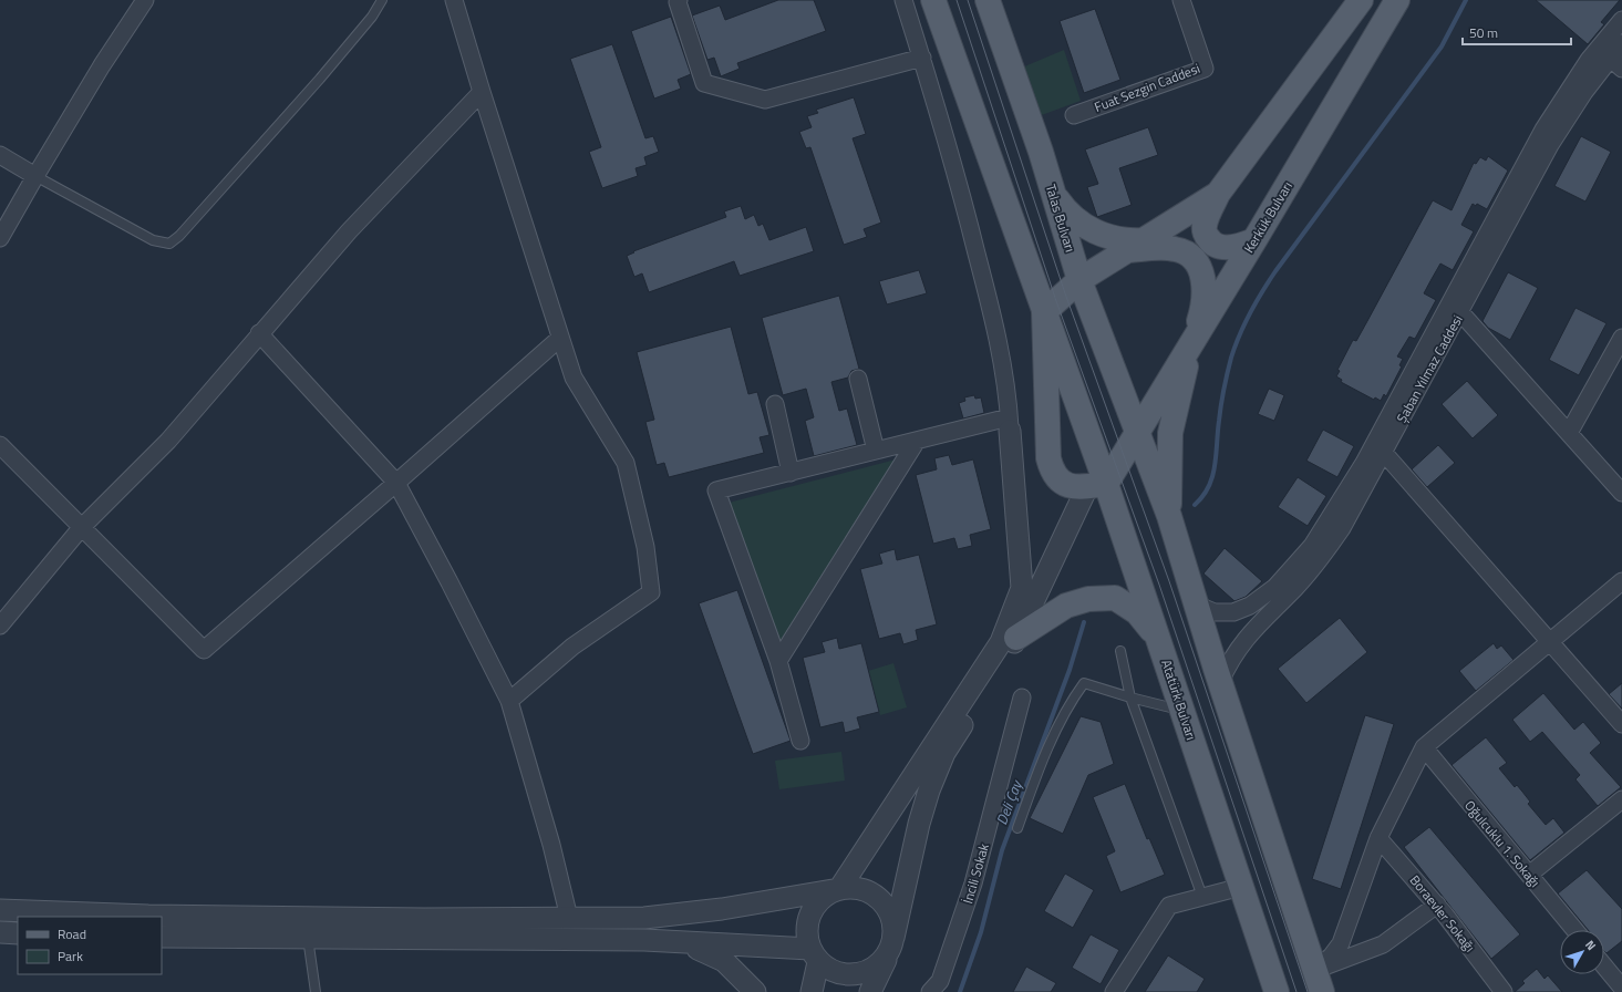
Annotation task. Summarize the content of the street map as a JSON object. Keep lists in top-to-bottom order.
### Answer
{
  "streets": {
    "main road": ["Kerkük Bulvarı", "Talas Bulvarı", "Atatürk Bulvarı"],
    "street": [
      "Fuat Sezgin Caddesi",
      "Şaban Yılmaz Caddesi",
      "Oğulcuklu 1. Sokağı",
      "İncili Sokak",
      "Boraevler Sokağı"
    ]
  },
  "crossings": [
    ["Kerkük Bulvarı", "Talas Bulvarı"],
    ["Kerkük Bulvarı", "Atatürk Bulvarı"]
  ],
  "water": ["Deli Çay"],
  "legend": ["Road", "Park"],
  "scale_bar": "50 m",
  "north": "top right"
}
